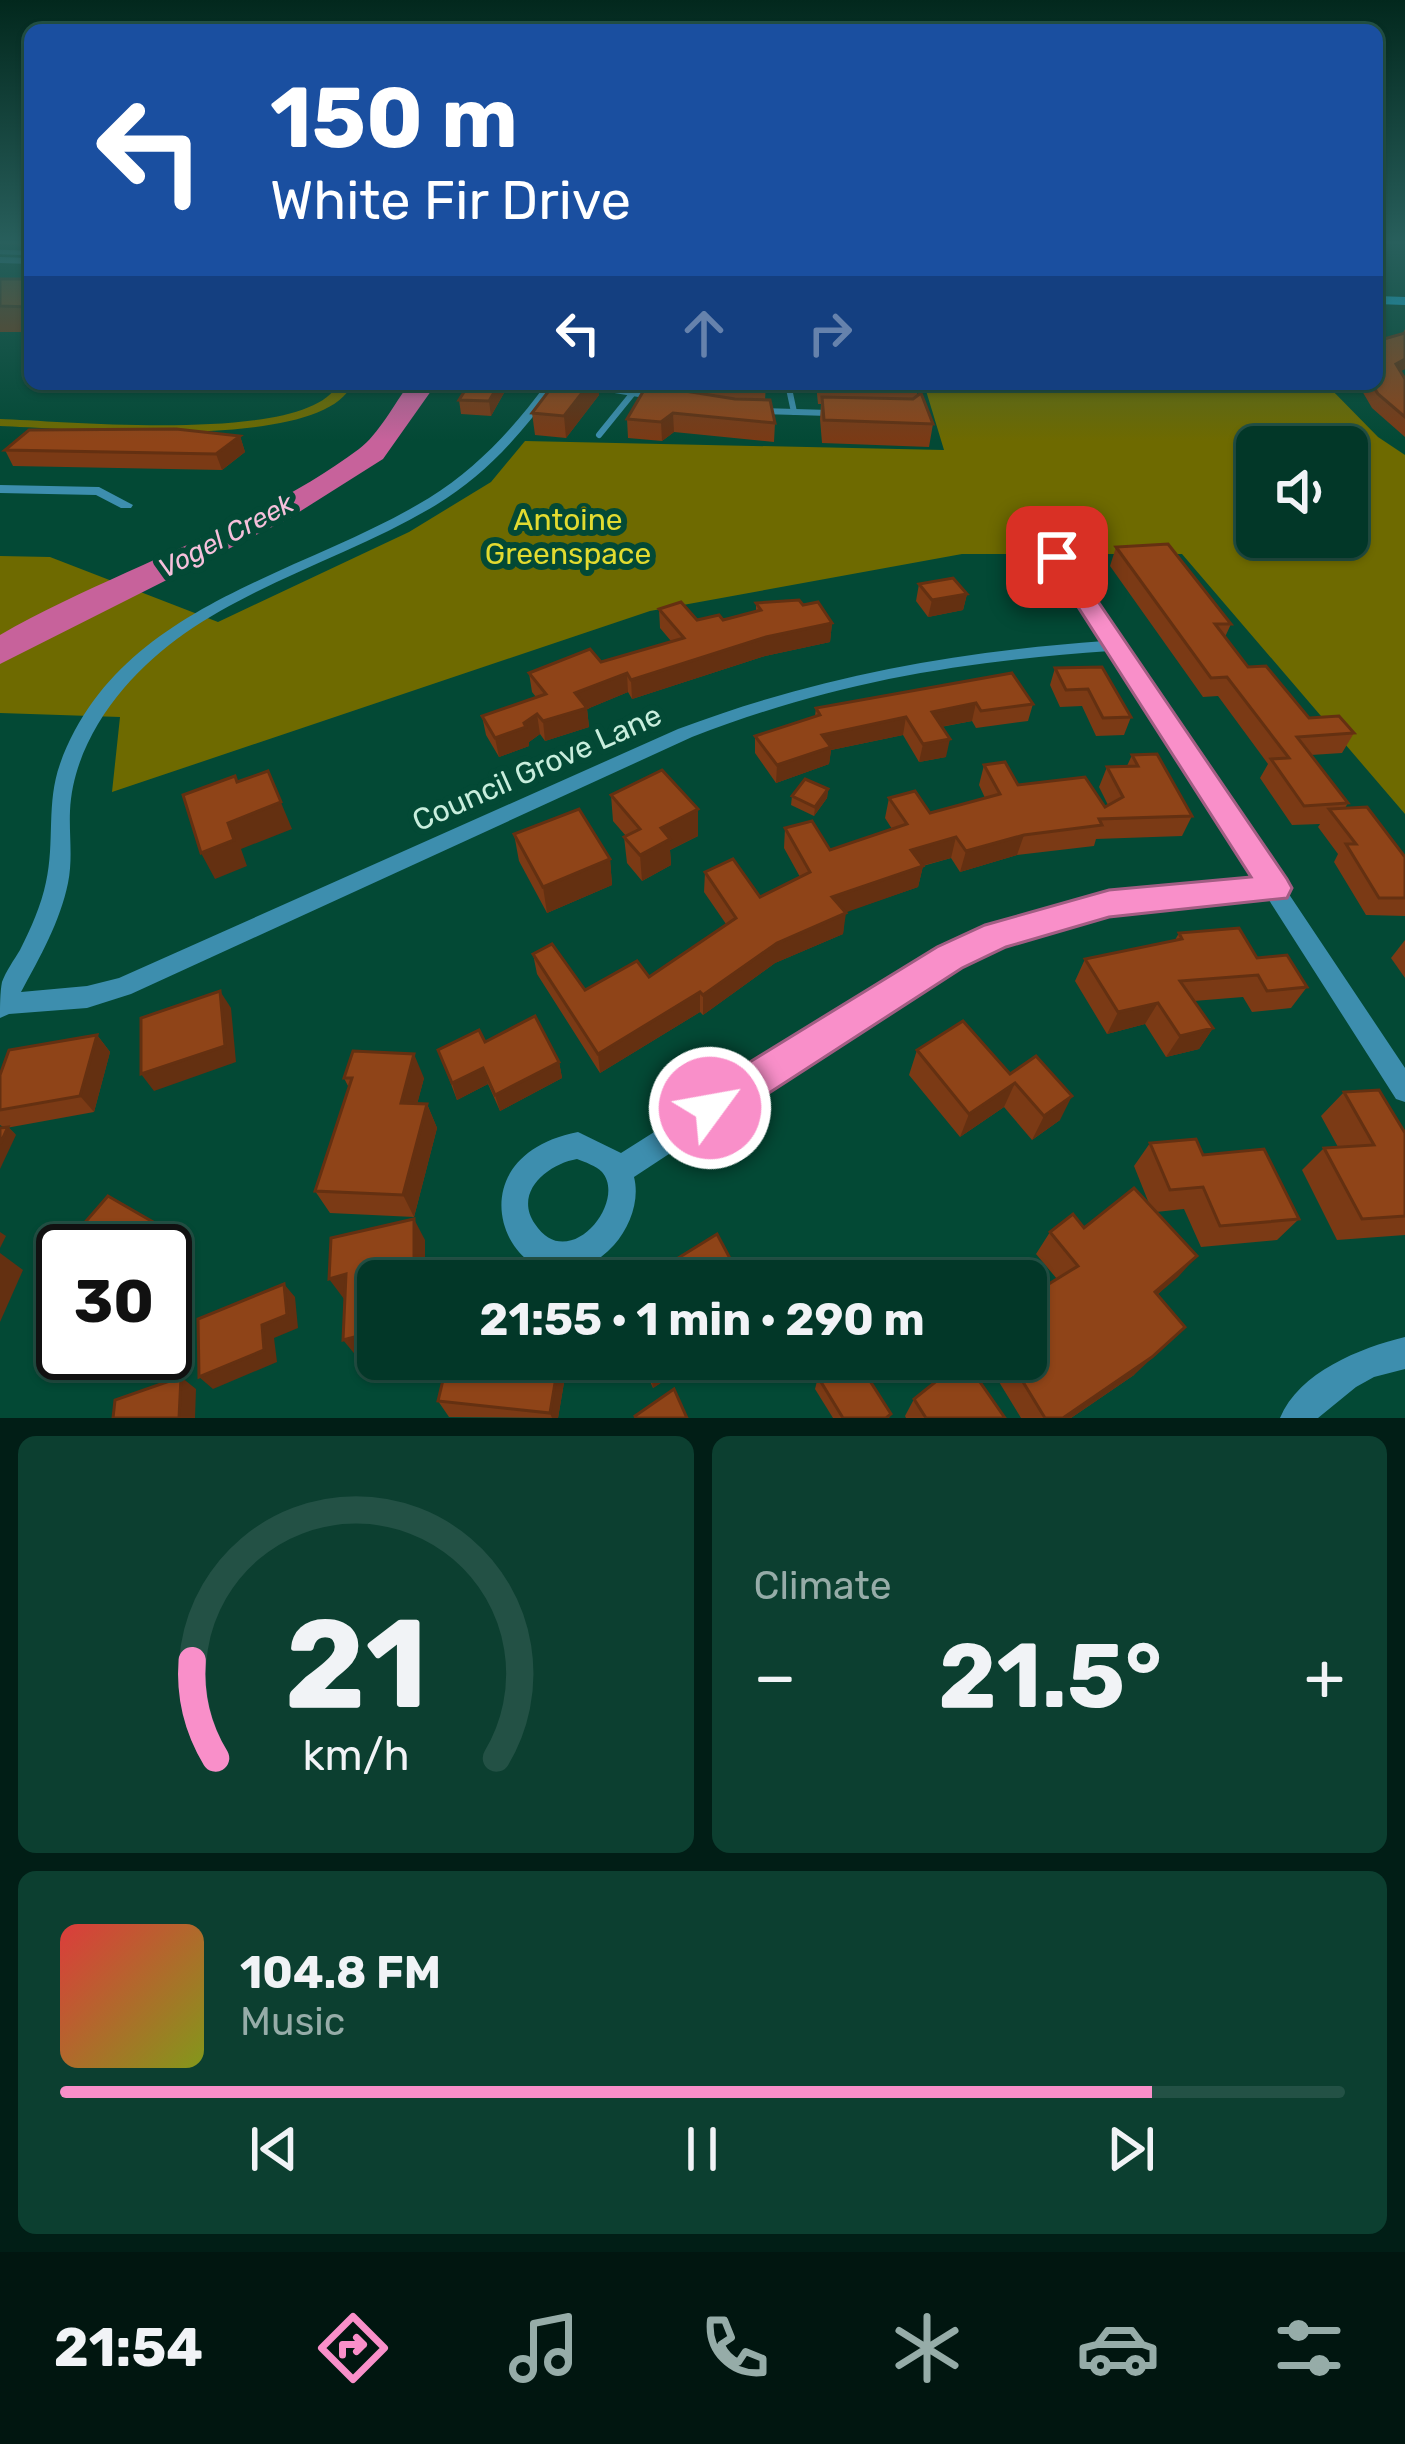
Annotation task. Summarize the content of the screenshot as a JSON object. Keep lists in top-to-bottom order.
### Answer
{
  "streets": {
    "street": ["Council Grove Lane"]
  },
  "water": ["Vogel Creek"],
  "parks": ["Antoine Greenspace"],
  "page": {
    "turn": ["150 m", "White Fir Drive"],
    "limit": "30",
    "trip": "21:55 · 1 min · 290 m",
    "tile": "Climate",
    "heat": ["−", "21.5°", "+"],
    "song": ["104.8 FM", "Music"],
    "tabs": "21:54",
    "gauge": ["21", "km/h"]
  }
}
